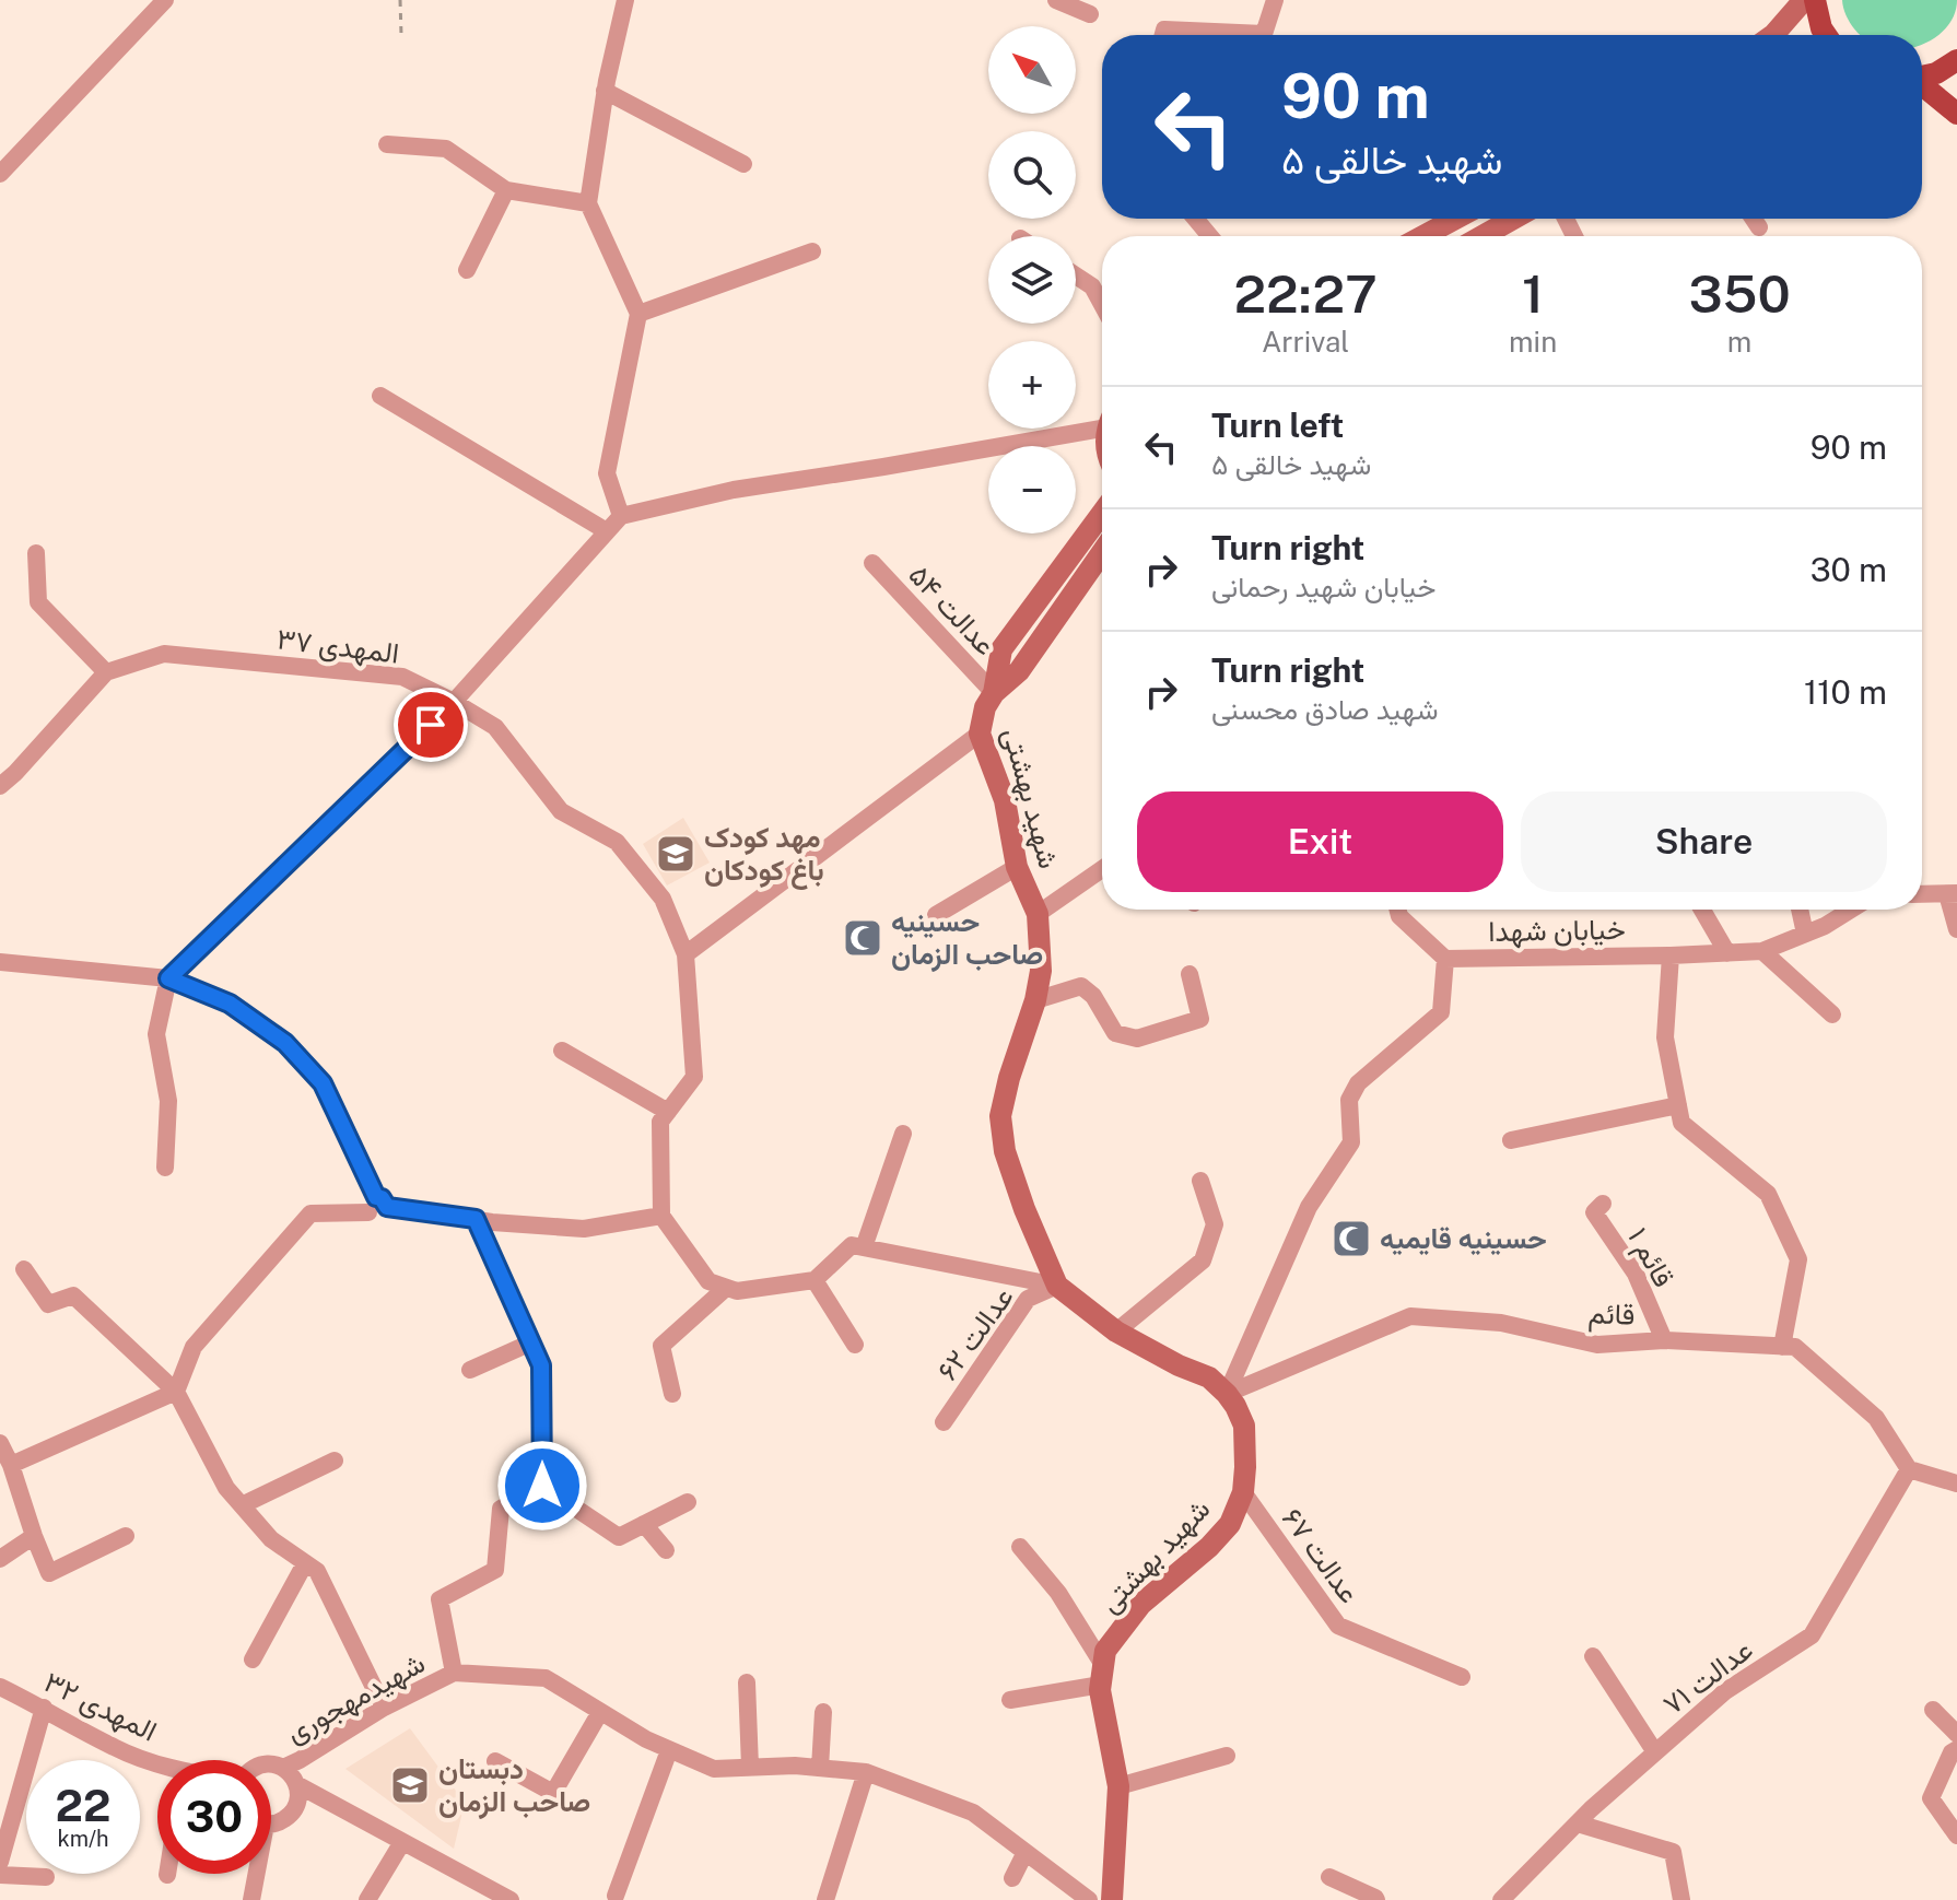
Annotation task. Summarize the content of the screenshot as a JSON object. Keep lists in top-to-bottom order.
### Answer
{
  "streets": {
    "main road": ["شهید بهشتی"],
    "street": [
      "عدالت ۵۴",
      "المهدی ۳۷",
      "خیابان شهدا",
      "قائم ۱",
      "قائم",
      "عدالت ۶۲",
      "عدالت ۶۷",
      "عدالت ۷۱",
      "شهیدمهجوری",
      "المهدی ۳۲"
    ]
  },
  "crossings": [
    ["عدالت ۵۴", "شهید بهشتی"],
    ["شهید بهشتی", "قائم"],
    ["شهید بهشتی", "عدالت ۶۲"],
    ["شهید بهشتی", "عدالت ۶۷"],
    ["قائم ۱", "قائم"],
    ["قائم", "عدالت ۷۱"]
  ],
  "places": {
    "school or university": ["مهد کودک باغ کودکان", "دبستان صاحب الزمان"],
    "mosque": ["حسینیه صاحب الزمان", "حسینیه قایمیه"]
  },
  "north": "top left",
  "page": {
    "map_buttons": ["+", "−"],
    "turn": ["90 m", "شهید خالقی ۵"],
    "eta": [
      "22:27",
      "Arrival",
      "1",
      "min",
      "350",
      "m"
    ],
    "list": [
      {
        "name": "Turn left",
        "note": "شهید خالقی ۵",
        "value": "90 m"
      },
      {
        "name": "Turn right",
        "note": "خیابان شهید رحمانی",
        "value": "30 m"
      },
      {
        "name": "Turn right",
        "note": "شهید صادق محسنی",
        "value": "110 m"
      }
    ],
    "buttons": ["Exit", "Share"],
    "speed": "22 km/h",
    "limit": "30"
  }
}
